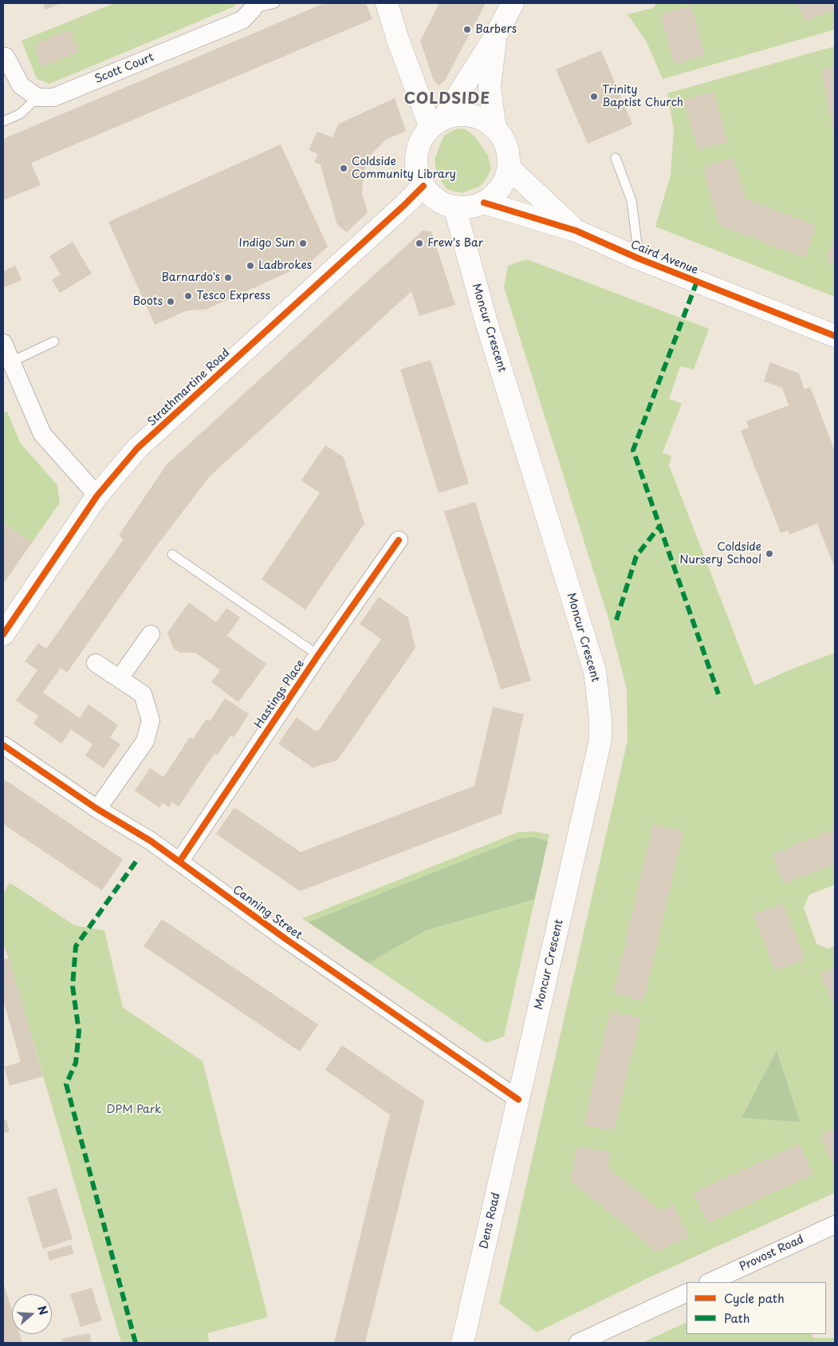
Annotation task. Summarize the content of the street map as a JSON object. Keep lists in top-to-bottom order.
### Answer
{
  "streets": {
    "main road": [
      "Caird Avenue",
      "Moncur Crescent",
      "Strathmartine Road",
      "Dens Road"
    ],
    "street": [
      "Scott Court",
      "Hastings Place",
      "Canning Street",
      "Provost Road"
    ]
  },
  "crossings": [
    ["Caird Avenue", "Moncur Crescent"],
    ["Caird Avenue", "Strathmartine Road"],
    ["Moncur Crescent", "Strathmartine Road"],
    ["Moncur Crescent", "Canning Street"],
    ["Moncur Crescent", "Dens Road"],
    ["Hastings Place", "Canning Street"],
    ["Canning Street", "Dens Road"]
  ],
  "districts": ["COLDSIDE"],
  "parks": ["DPM Park"],
  "places": [
    "Barbers",
    "Trinity Baptist Church",
    "Coldside Community Library",
    "Indigo Sun",
    "Frew's Bar",
    "Ladbrokes",
    "Barnardo's",
    "Tesco Express",
    "Boots",
    "Coldside Nursery School"
  ],
  "legend": ["Cycle path", "Path"],
  "north": "right"
}
